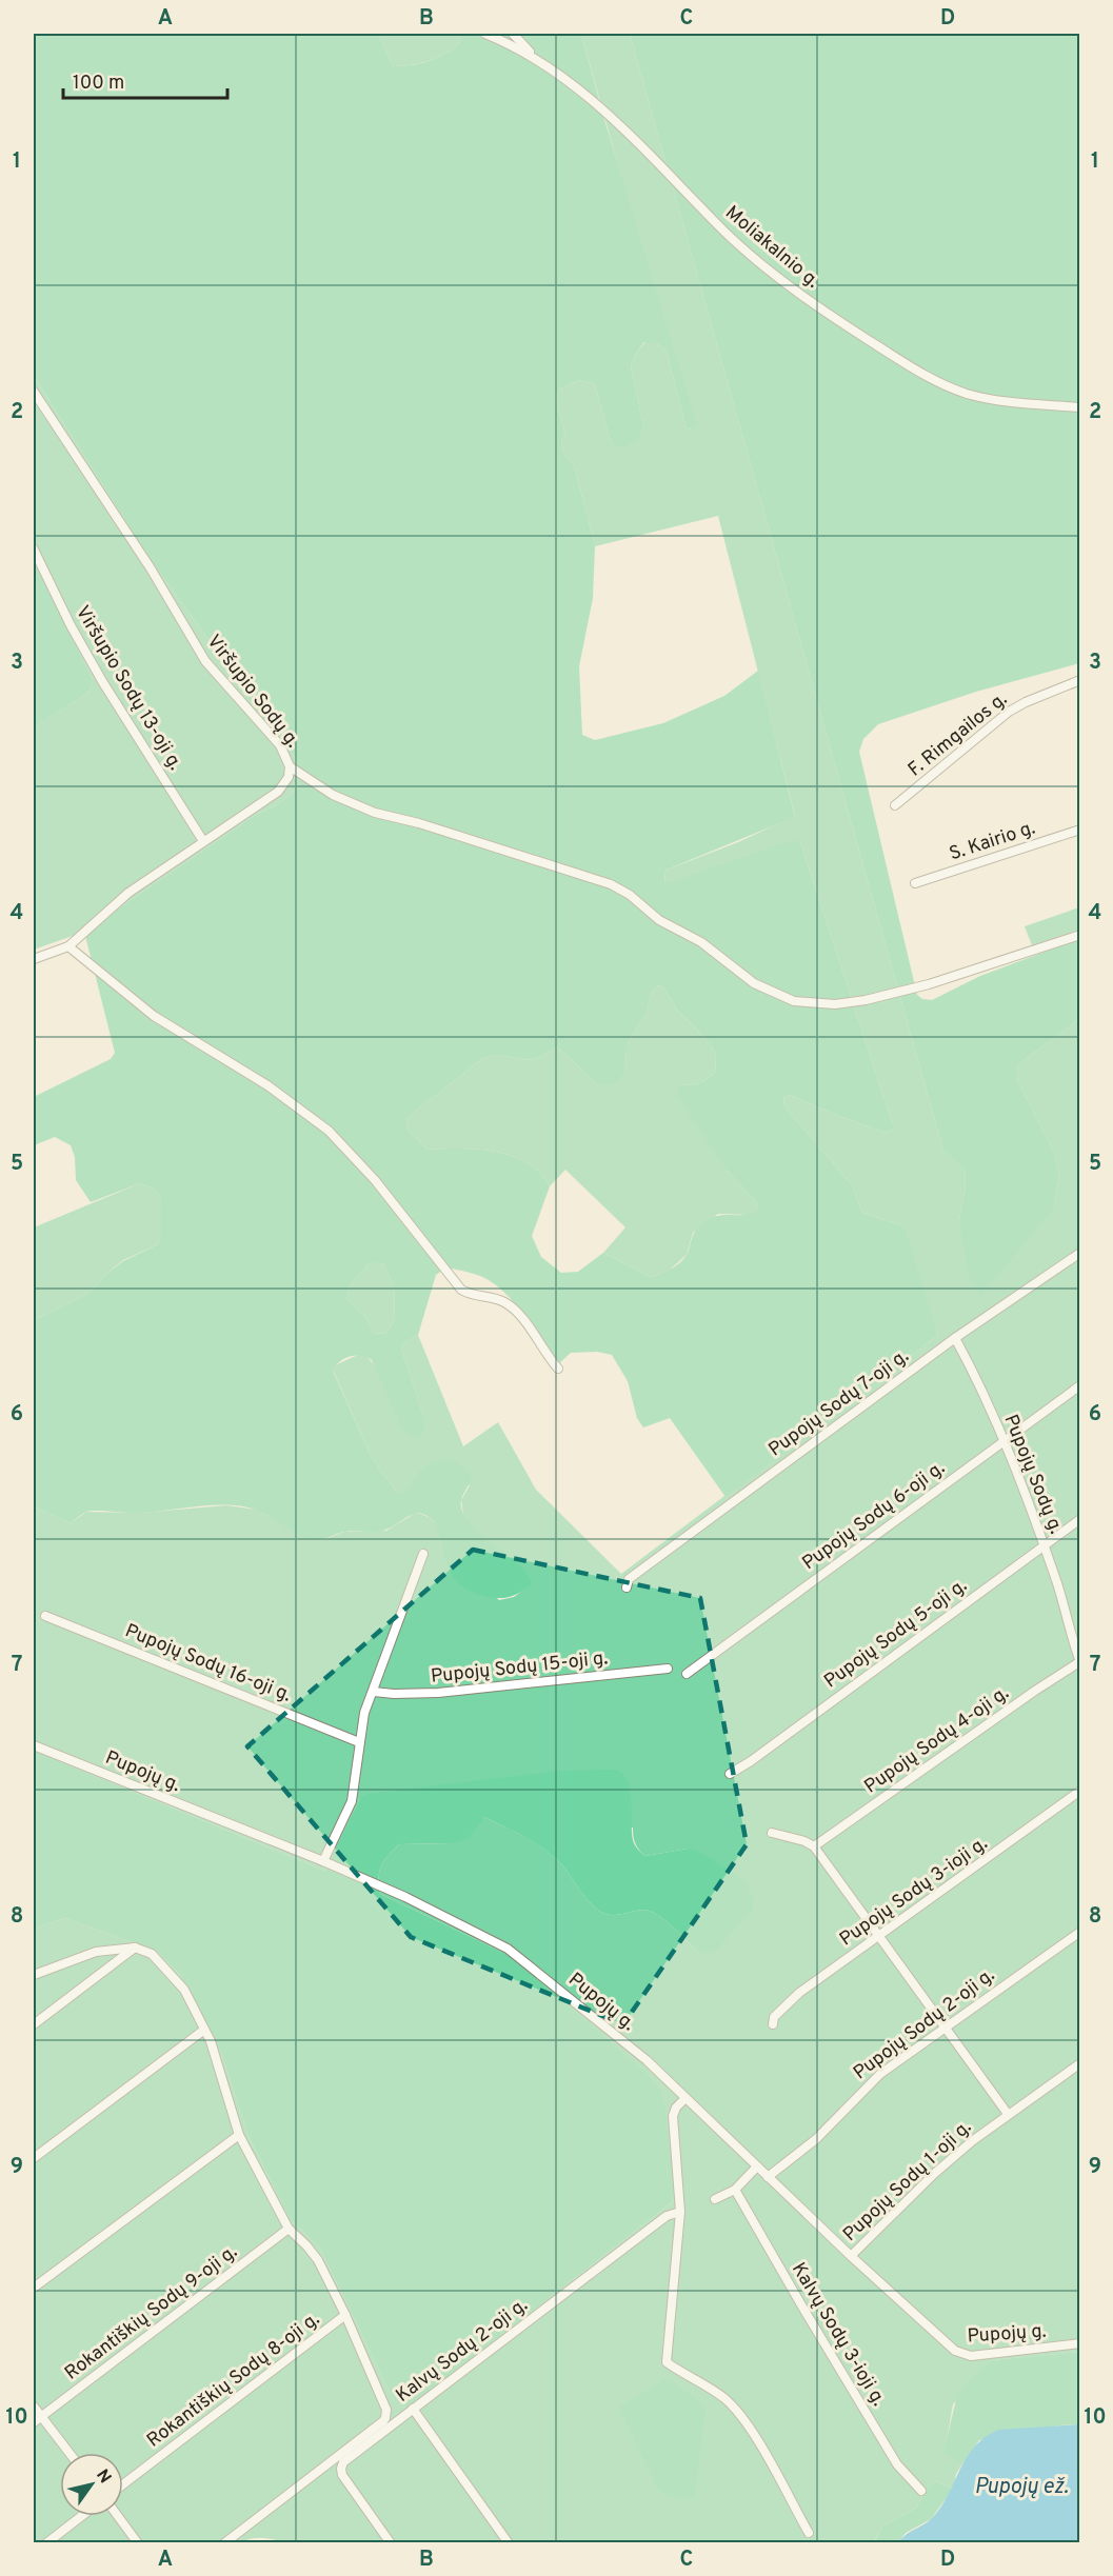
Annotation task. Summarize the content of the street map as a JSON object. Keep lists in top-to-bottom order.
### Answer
{
  "streets": {
    "street": [
      "Moliakalnio g.",
      "Viršupio Sodų 13-oji g.",
      "Viršupio Sodų g.",
      "F. Rimgailos g.",
      "S. Kairio g.",
      "Pupojų Sodų 7-oji g.",
      "Pupojų Sodų g.",
      "Pupojų Sodų 6-oji g.",
      "Pupojų Sodų 5-oji g.",
      "Pupojų Sodų 16-oji g.",
      "Pupojų Sodų 15-oji g.",
      "Pupojų Sodų 4-oji g.",
      "Pupojų g.",
      "Pupojų Sodų 3-ioji g.",
      "Pupojų Sodų 2-oji g.",
      "Pupojų Sodų 1-oji g.",
      "Rokantiškių Sodų 9-oji g.",
      "Kalvų Sodų 3-ioji g.",
      "Kalvų Sodų 2-oji g.",
      "Rokantiškių Sodų 8-oji g."
    ]
  },
  "crossings": [
    ["Viršupio Sodų 13-oji g.", "Viršupio Sodų g."],
    ["Pupojų Sodų 7-oji g.", "Pupojų Sodų g."],
    ["Pupojų Sodų g.", "Pupojų Sodų 6-oji g."],
    ["Pupojų Sodų g.", "Pupojų Sodų 5-oji g."],
    ["Pupojų Sodų g.", "Pupojų Sodų 4-oji g."],
    ["Pupojų g.", "Pupojų Sodų 2-oji g."],
    ["Pupojų g.", "Pupojų Sodų 1-oji g."]
  ],
  "water": ["Pupojų ež."],
  "scale_bar": "100 m",
  "north": "top right",
  "grid": {
    "columns": [
      "A",
      "B",
      "C",
      "D"
    ],
    "rows": [
      "1",
      "2",
      "3",
      "4",
      "5",
      "6",
      "7",
      "8",
      "9",
      "10"
    ]
  }
}
